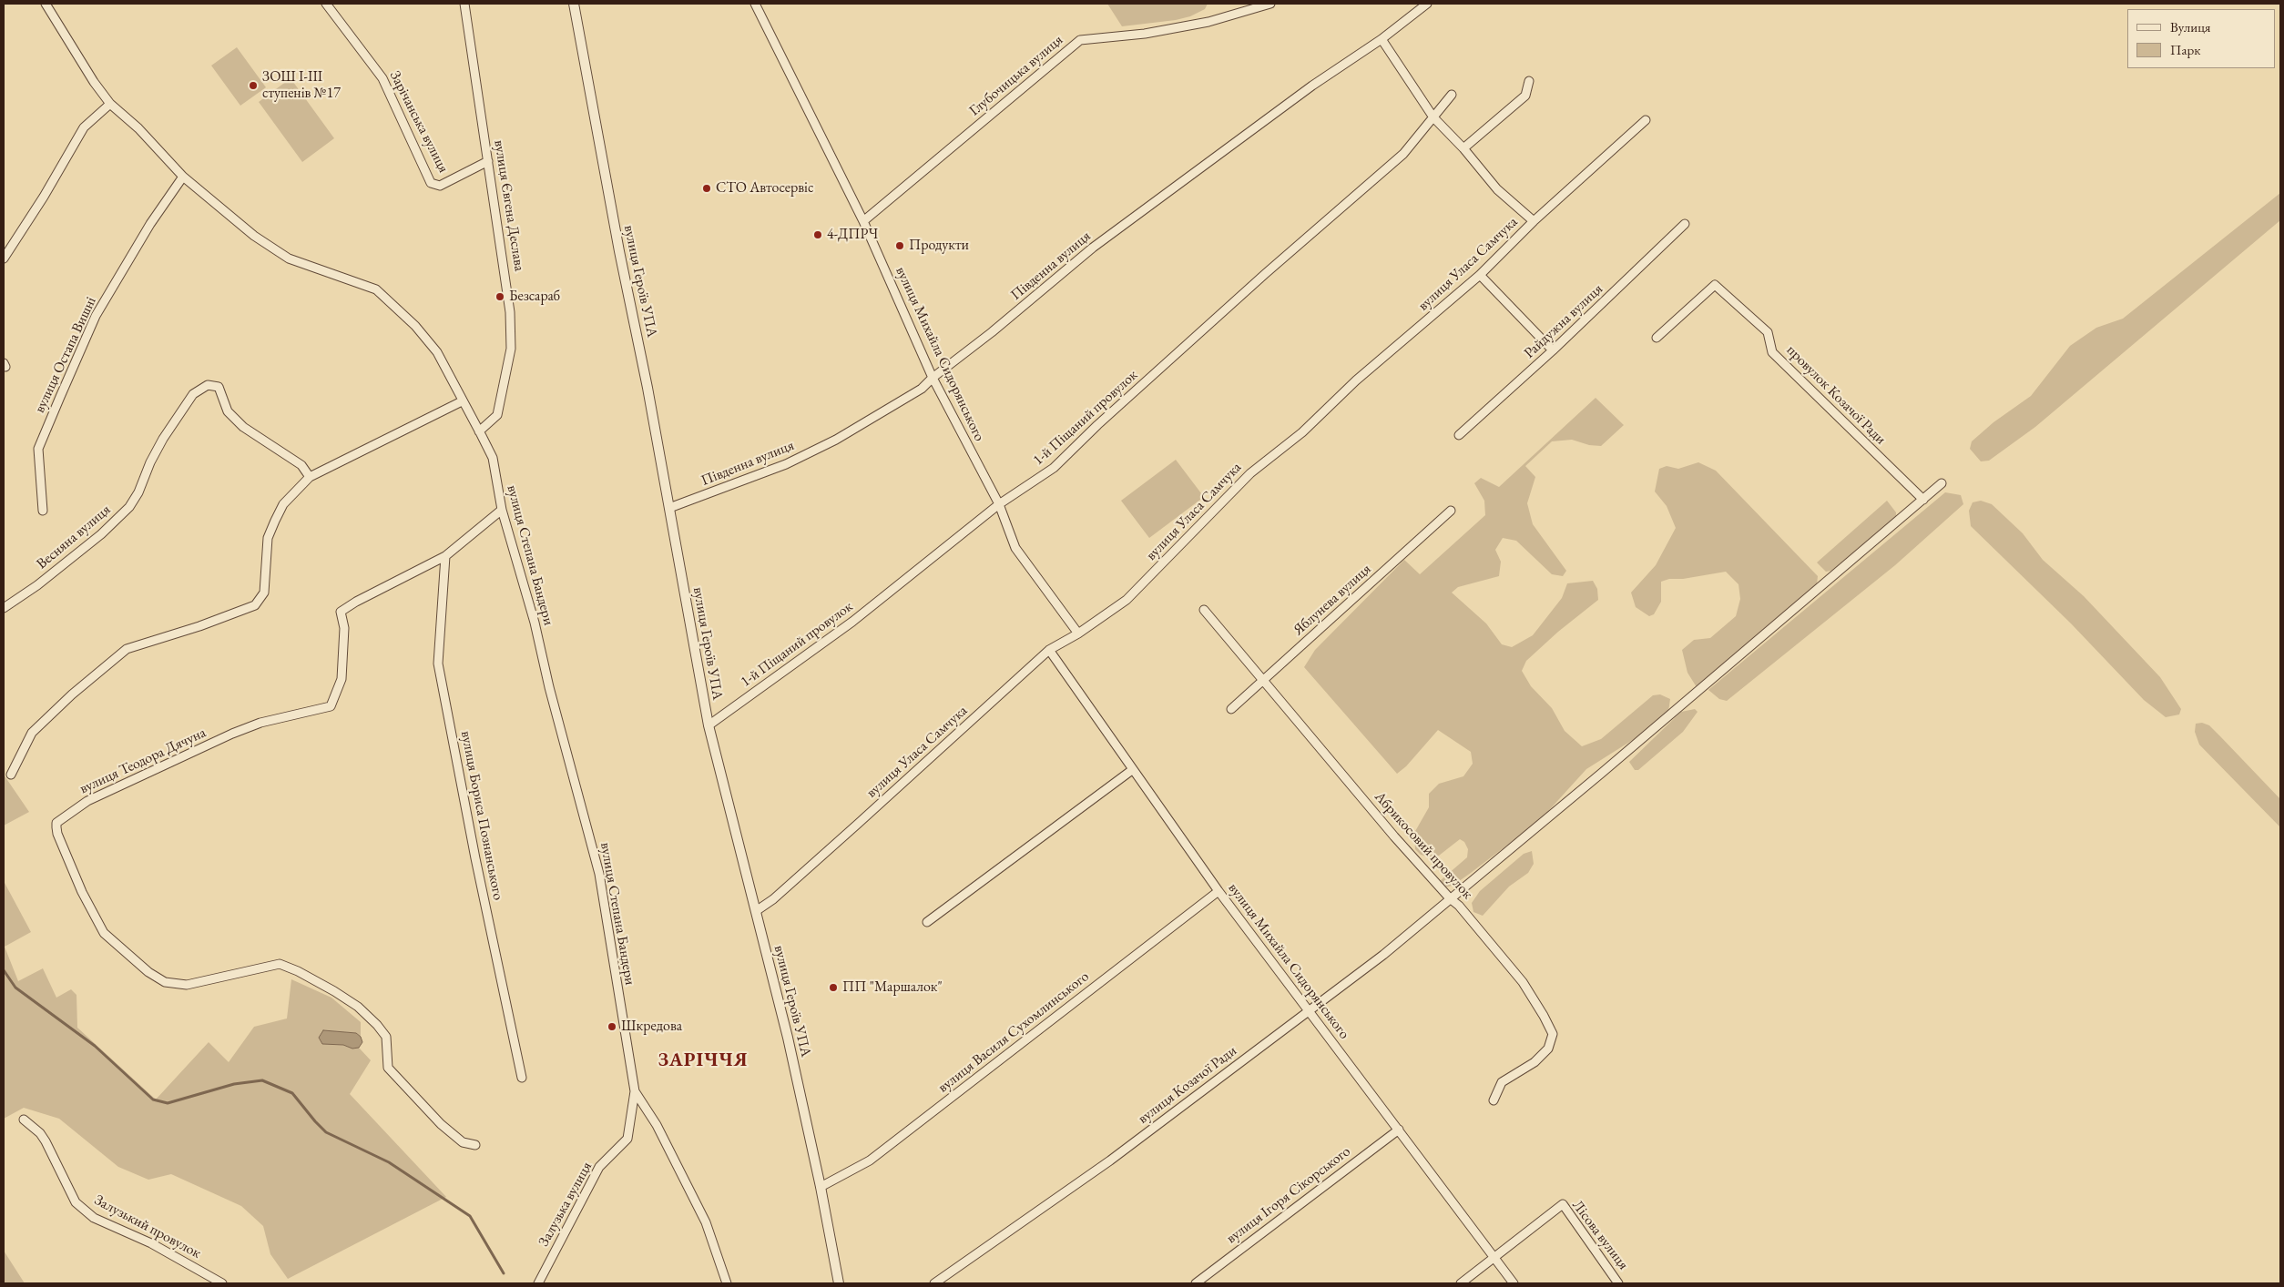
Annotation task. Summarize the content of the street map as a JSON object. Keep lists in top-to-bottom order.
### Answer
{
  "streets": {
    "street": [
      "Глубочицька вулиця",
      "Зарічанська вулиця",
      "вулиця Євгена Деслава",
      "вулиця Уласа Самчука",
      "Південна вулиця",
      "вулиця Героїв УПА",
      "Райдужна вулиця",
      "вулиця Михайла Сидорянського",
      "вулиця Остапа Вишні",
      "провулок Козачої Ради",
      "1-й Піщаний провулок",
      "Весняна вулиця",
      "вулиця Степана Бандери",
      "Яблунева вулиця",
      "вулиця Теодора Дячуна",
      "вулиця Бориса Познанського",
      "Абрикосовий провулок",
      "вулиця Василя Сухомлинського",
      "вулиця Козачої Ради",
      "вулиця Ігоря Сікорського",
      "Залузька вулиця",
      "Залузький провулок",
      "Лісова вулиця"
    ]
  },
  "crossings": [
    ["Глубочицька вулиця", "вулиця Михайла Сидорянського"],
    ["Зарічанська вулиця", "вулиця Євгена Деслава"],
    ["вулиця Євгена Деслава", "вулиця Степана Бандери"],
    ["вулиця Уласа Самчука", "вулиця Героїв УПА"],
    ["вулиця Уласа Самчука", "вулиця Михайла Сидорянського"],
    ["Південна вулиця", "вулиця Героїв УПА"],
    ["Південна вулиця", "вулиця Михайла Сидорянського"],
    ["вулиця Героїв УПА", "1-й Піщаний провулок"],
    ["вулиця Героїв УПА", "вулиця Василя Сухомлинського"],
    ["вулиця Михайла Сидорянського", "1-й Піщаний провулок"],
    ["вулиця Михайла Сидорянського", "вулиця Василя Сухомлинського"],
    ["вулиця Михайла Сидорянського", "вулиця Козачої Ради"],
    ["вулиця Михайла Сидорянського", "вулиця Ігоря Сікорського"],
    ["вулиця Михайла Сидорянського", "Лісова вулиця"],
    ["вулиця Остапа Вишні", "вулиця Степана Бандери"],
    ["провулок Козачої Ради", "вулиця Козачої Ради"],
    ["вулиця Степана Бандери", "вулиця Теодора Дячуна"],
    ["вулиця Степана Бандери", "Залузька вулиця"],
    ["Яблунева вулиця", "Абрикосовий провулок"],
    ["вулиця Теодора Дячуна", "вулиця Бориса Познанського"],
    ["Абрикосовий провулок", "вулиця Козачої Ради"]
  ],
  "districts": ["ЗАРІЧЧЯ"],
  "places": [
    "ЗОШ І-ІІІ ступенів №17",
    "СТО Автосервіс",
    "4-ДПРЧ",
    "Продукти",
    "Безсараб",
    "ПП \"Маршалок\"",
    "Шкредова"
  ],
  "legend": ["Вулиця", "Парк"]
}
